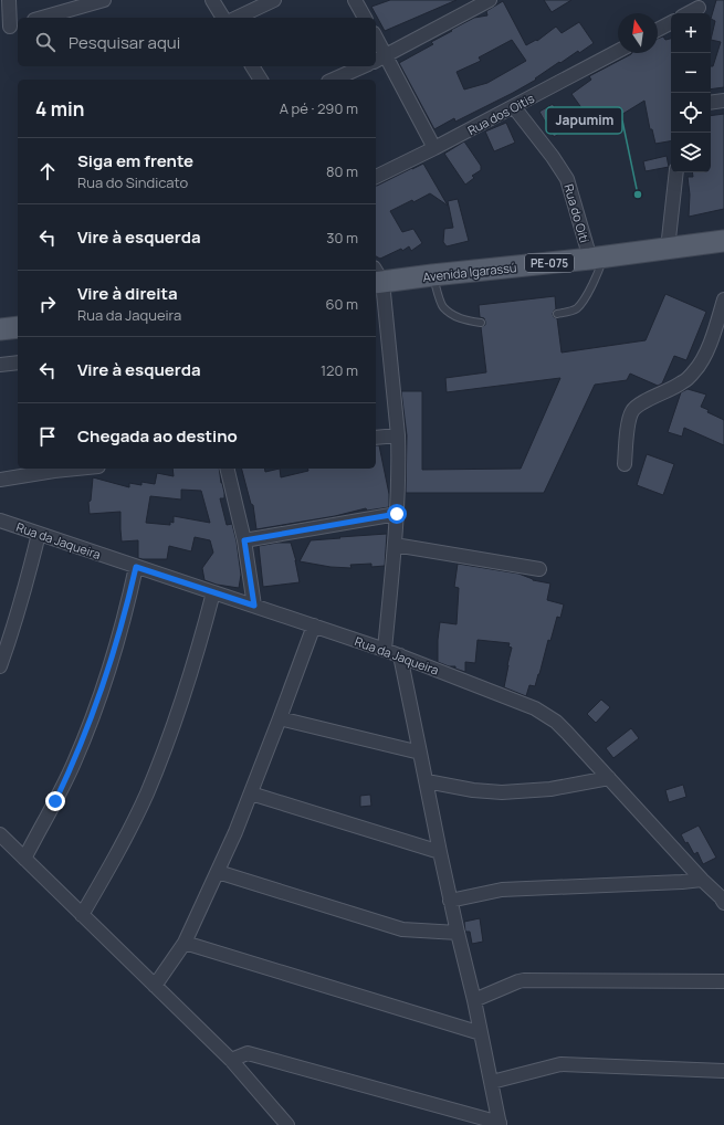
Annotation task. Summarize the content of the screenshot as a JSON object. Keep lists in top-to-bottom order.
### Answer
{
  "streets": {
    "main road": ["PE-075", "Avenida Igarassú"],
    "street": ["Rua dos Oitis", "Rua do Oiti", "Rua da Jaqueira"]
  },
  "crossings": [
    ["Rua dos Oitis", "Rua do Oiti"],
    ["Rua do Oiti", "Avenida Igarassú"]
  ],
  "places": ["Japumim"],
  "north": "top",
  "page": {
    "map_buttons": ["+", "−"],
    "search": "Pesquisar aqui",
    "heading": ["4 min", "A pé · 290 m"],
    "list": [
      ["Siga em frente", "Rua do Sindicato", "80 m"],
      ["Vire à esquerda", "30 m"],
      ["Vire à direita", "Rua da Jaqueira", "60 m"],
      ["Vire à esquerda", "120 m"],
      "Chegada ao destino"
    ]
  }
}
